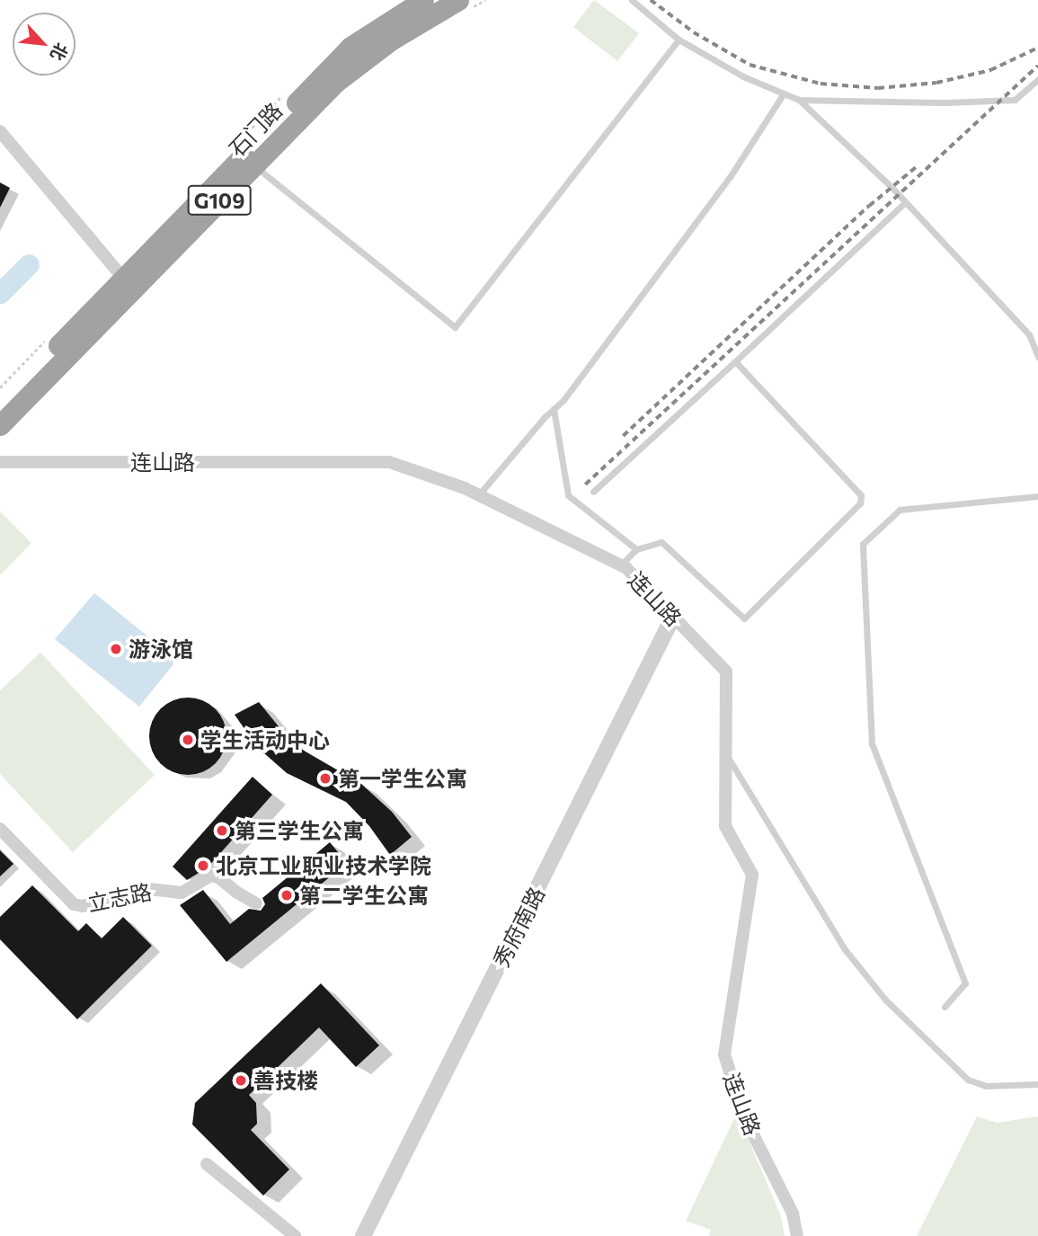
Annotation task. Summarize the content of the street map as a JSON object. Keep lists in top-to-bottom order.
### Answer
{
  "streets": {
    "highway": ["石门路", "G109"],
    "street": ["连山路", "立志路", "秀府南路"]
  },
  "crossings": [
    ["连山路", "秀府南路"]
  ],
  "places": [
    "游泳馆",
    "学生活动中心",
    "第一学生公寓",
    "第三学生公寓",
    "北京工业职业技术学院",
    "第二学生公寓",
    "善技楼"
  ],
  "north": "bottom right"
}
